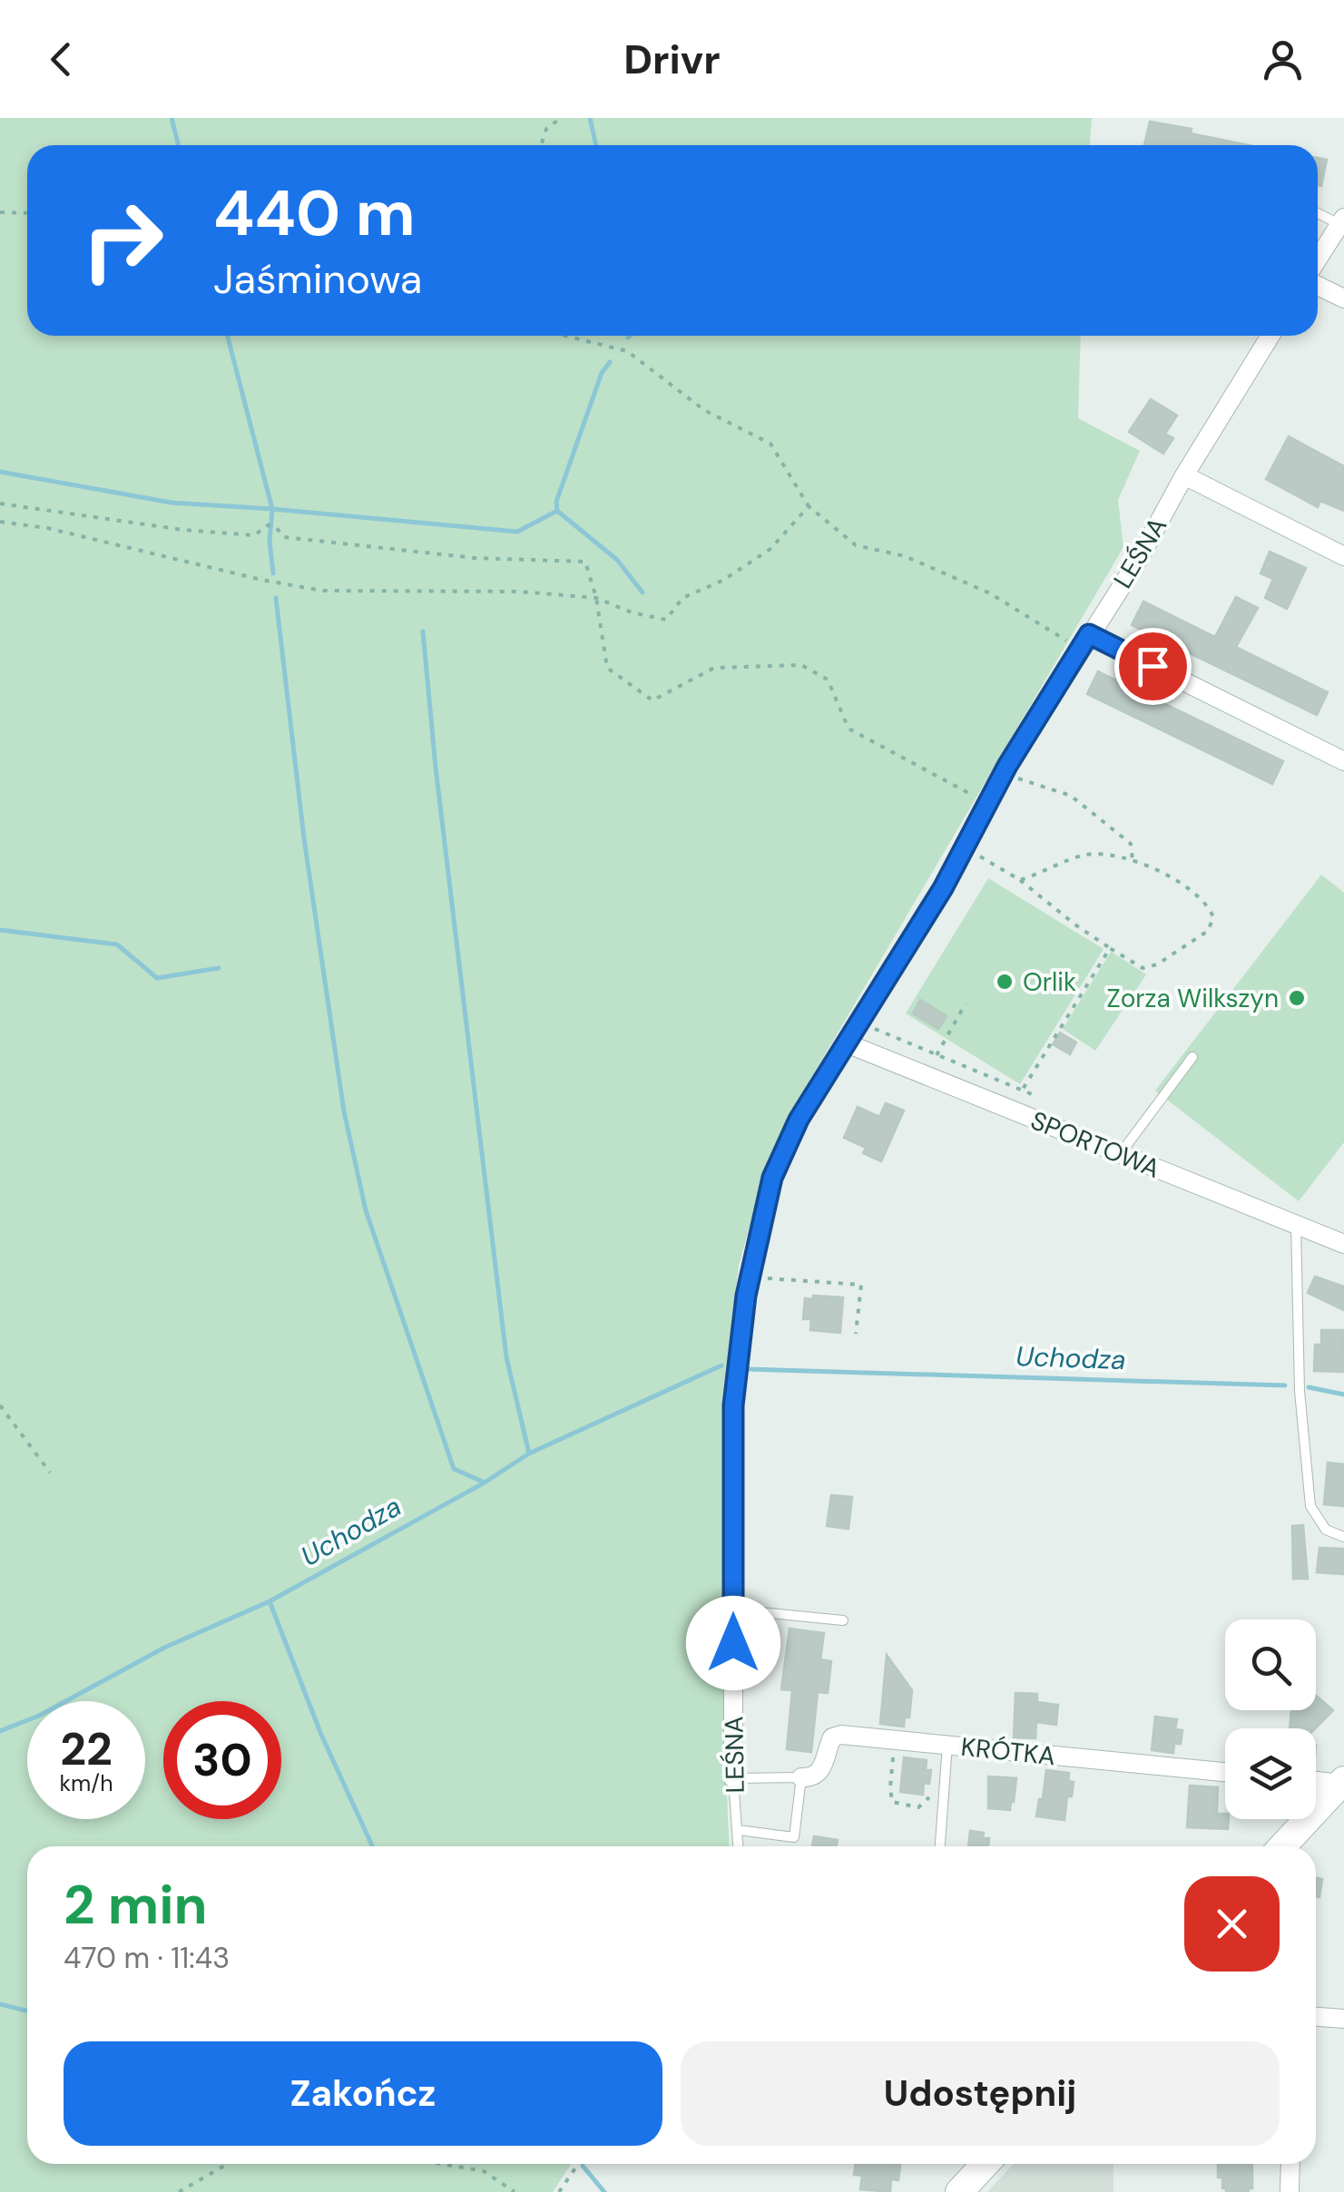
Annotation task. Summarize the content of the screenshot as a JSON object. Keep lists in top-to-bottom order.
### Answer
{
  "streets": {
    "street": ["LEŚNA", "SPORTOWA", "KRÓTKA"]
  },
  "crossings": [
    ["LEŚNA", "SPORTOWA"]
  ],
  "water": ["Uchodza"],
  "places": ["Orlik", "Zorza Wilkszyn"],
  "page": {
    "header": "Drivr",
    "turn": ["440 m", "Jaśminowa"],
    "speed": "22 km/h",
    "limit": "30",
    "heading": ["2 min", "470 m · 11:43"],
    "buttons": ["Zakończ", "Udostępnij"]
  }
}
